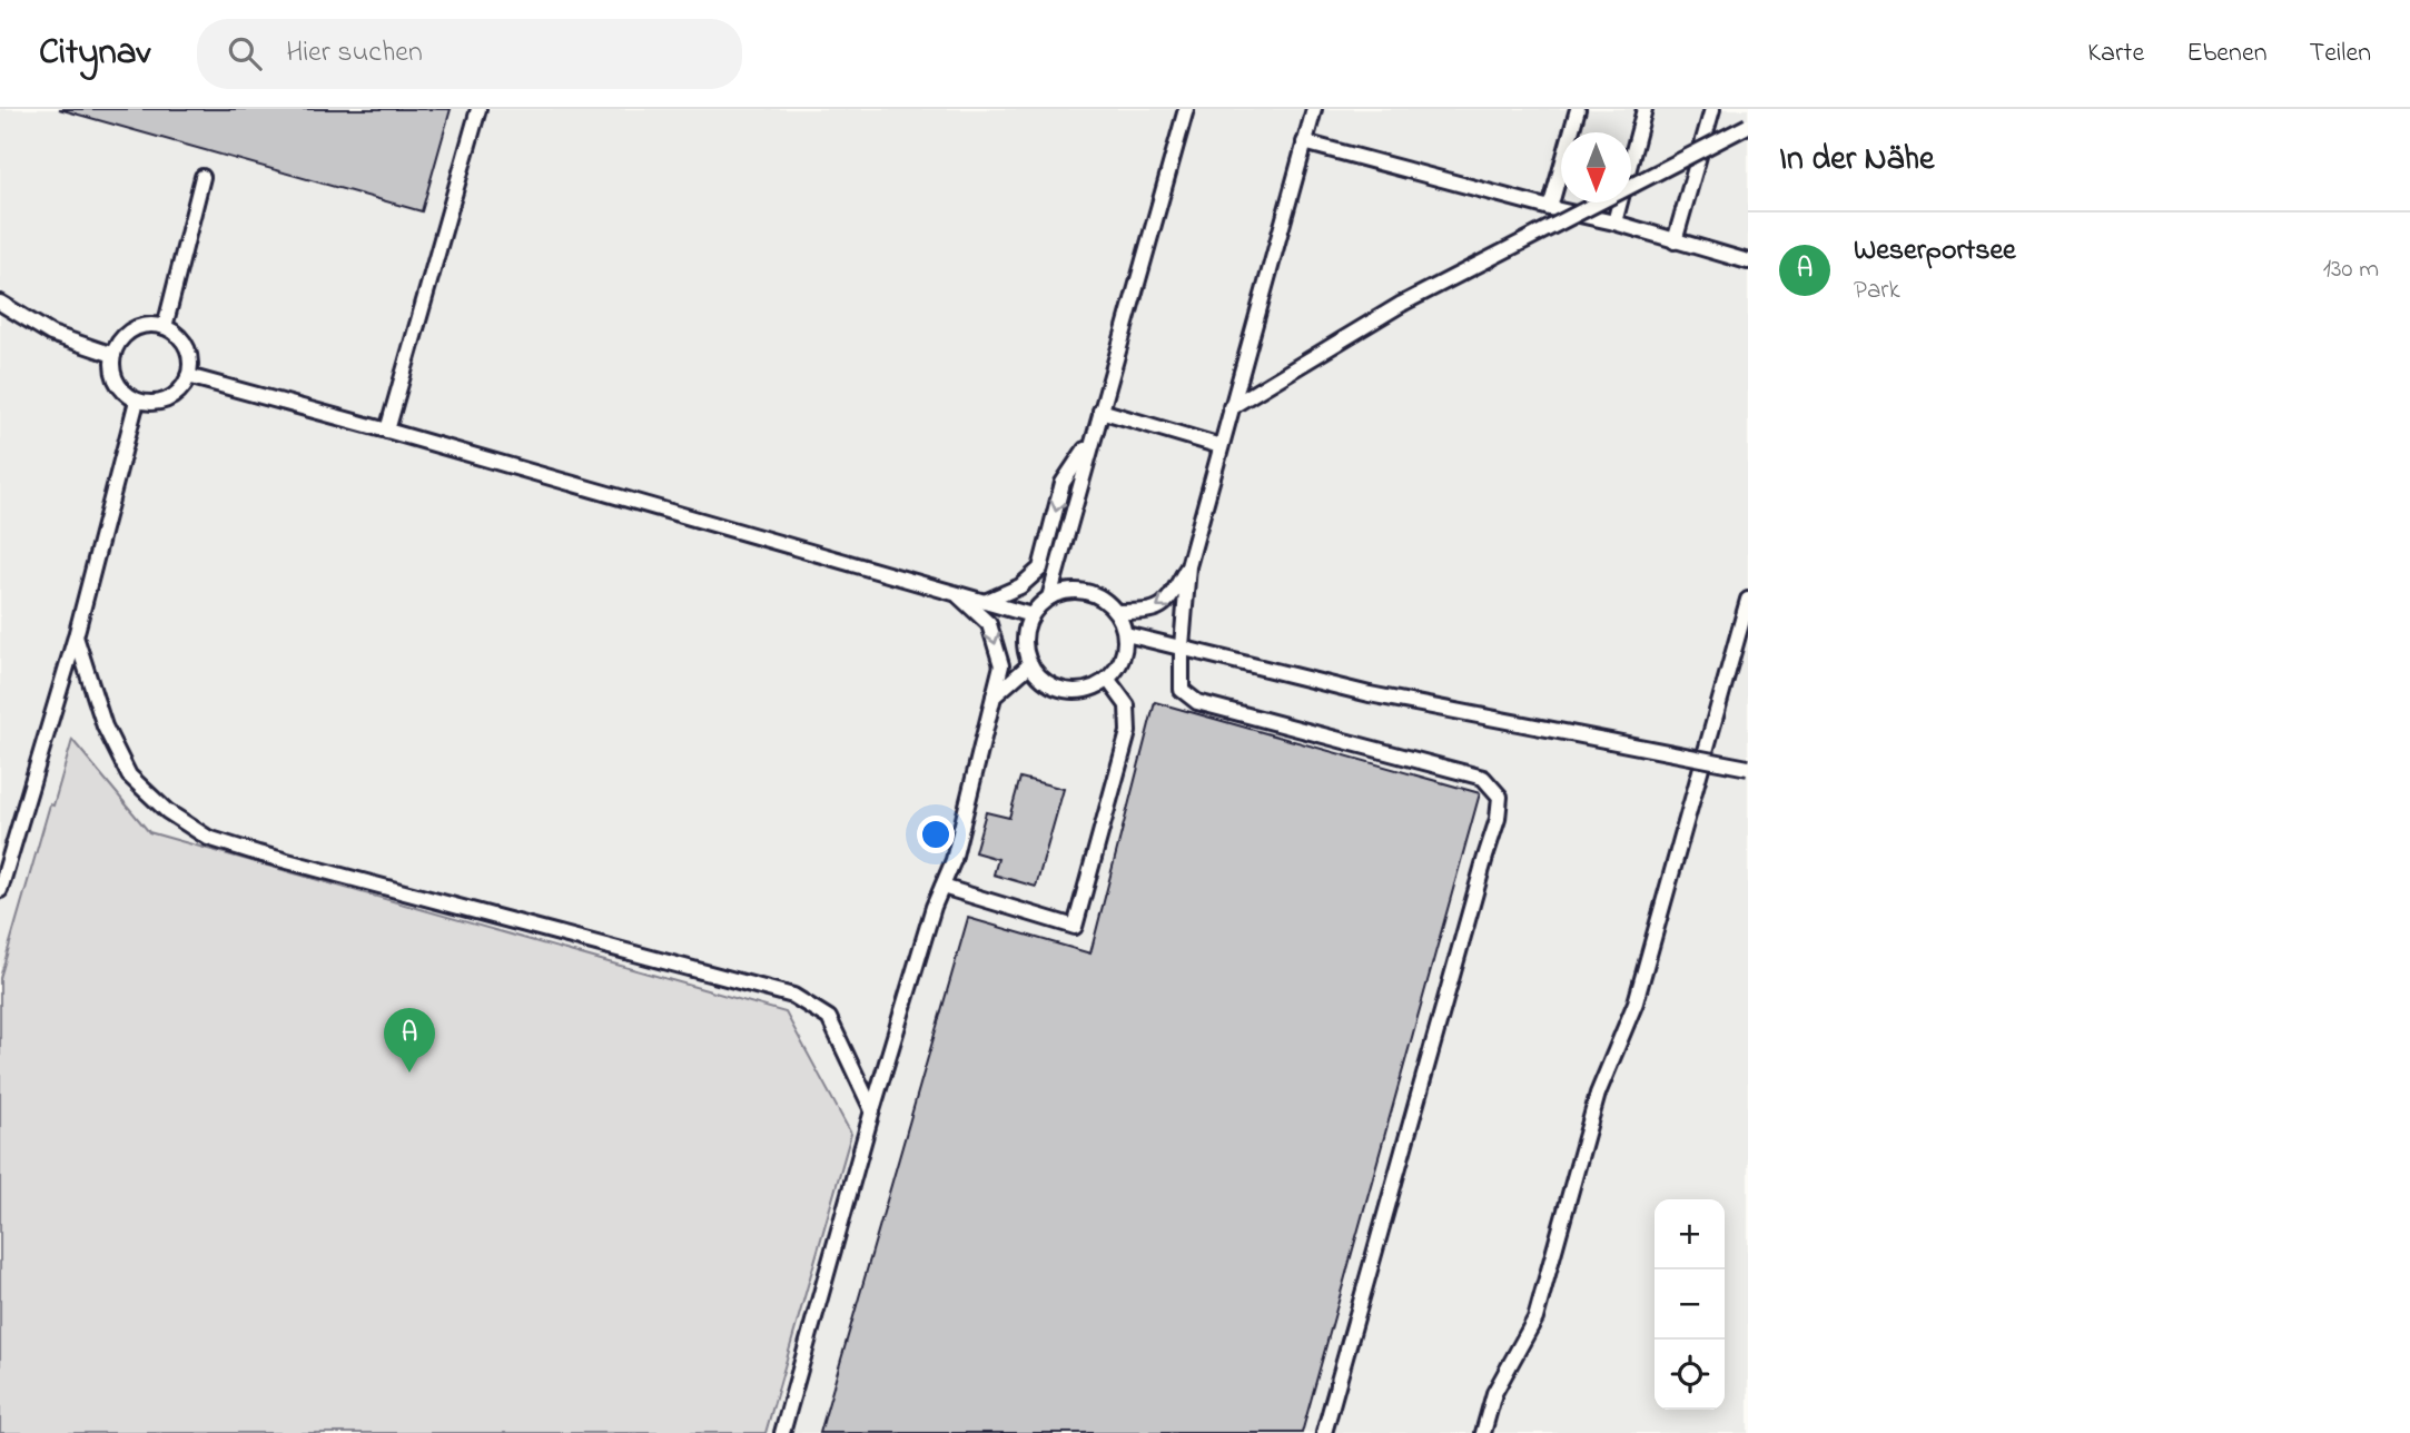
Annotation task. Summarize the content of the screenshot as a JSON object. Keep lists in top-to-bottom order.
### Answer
{
  "north": "bottom",
  "page": {
    "header": "Citynav",
    "search": "Hier suchen",
    "nav": ["Karte", "Ebenen", "Teilen"],
    "heading": "In der Nähe",
    "list": [
      {
        "mark": "A",
        "name": "Weserportsee",
        "note": "Park",
        "value": "130 m"
      }
    ],
    "pins": "A",
    "map_buttons": ["+", "−"]
  }
}
